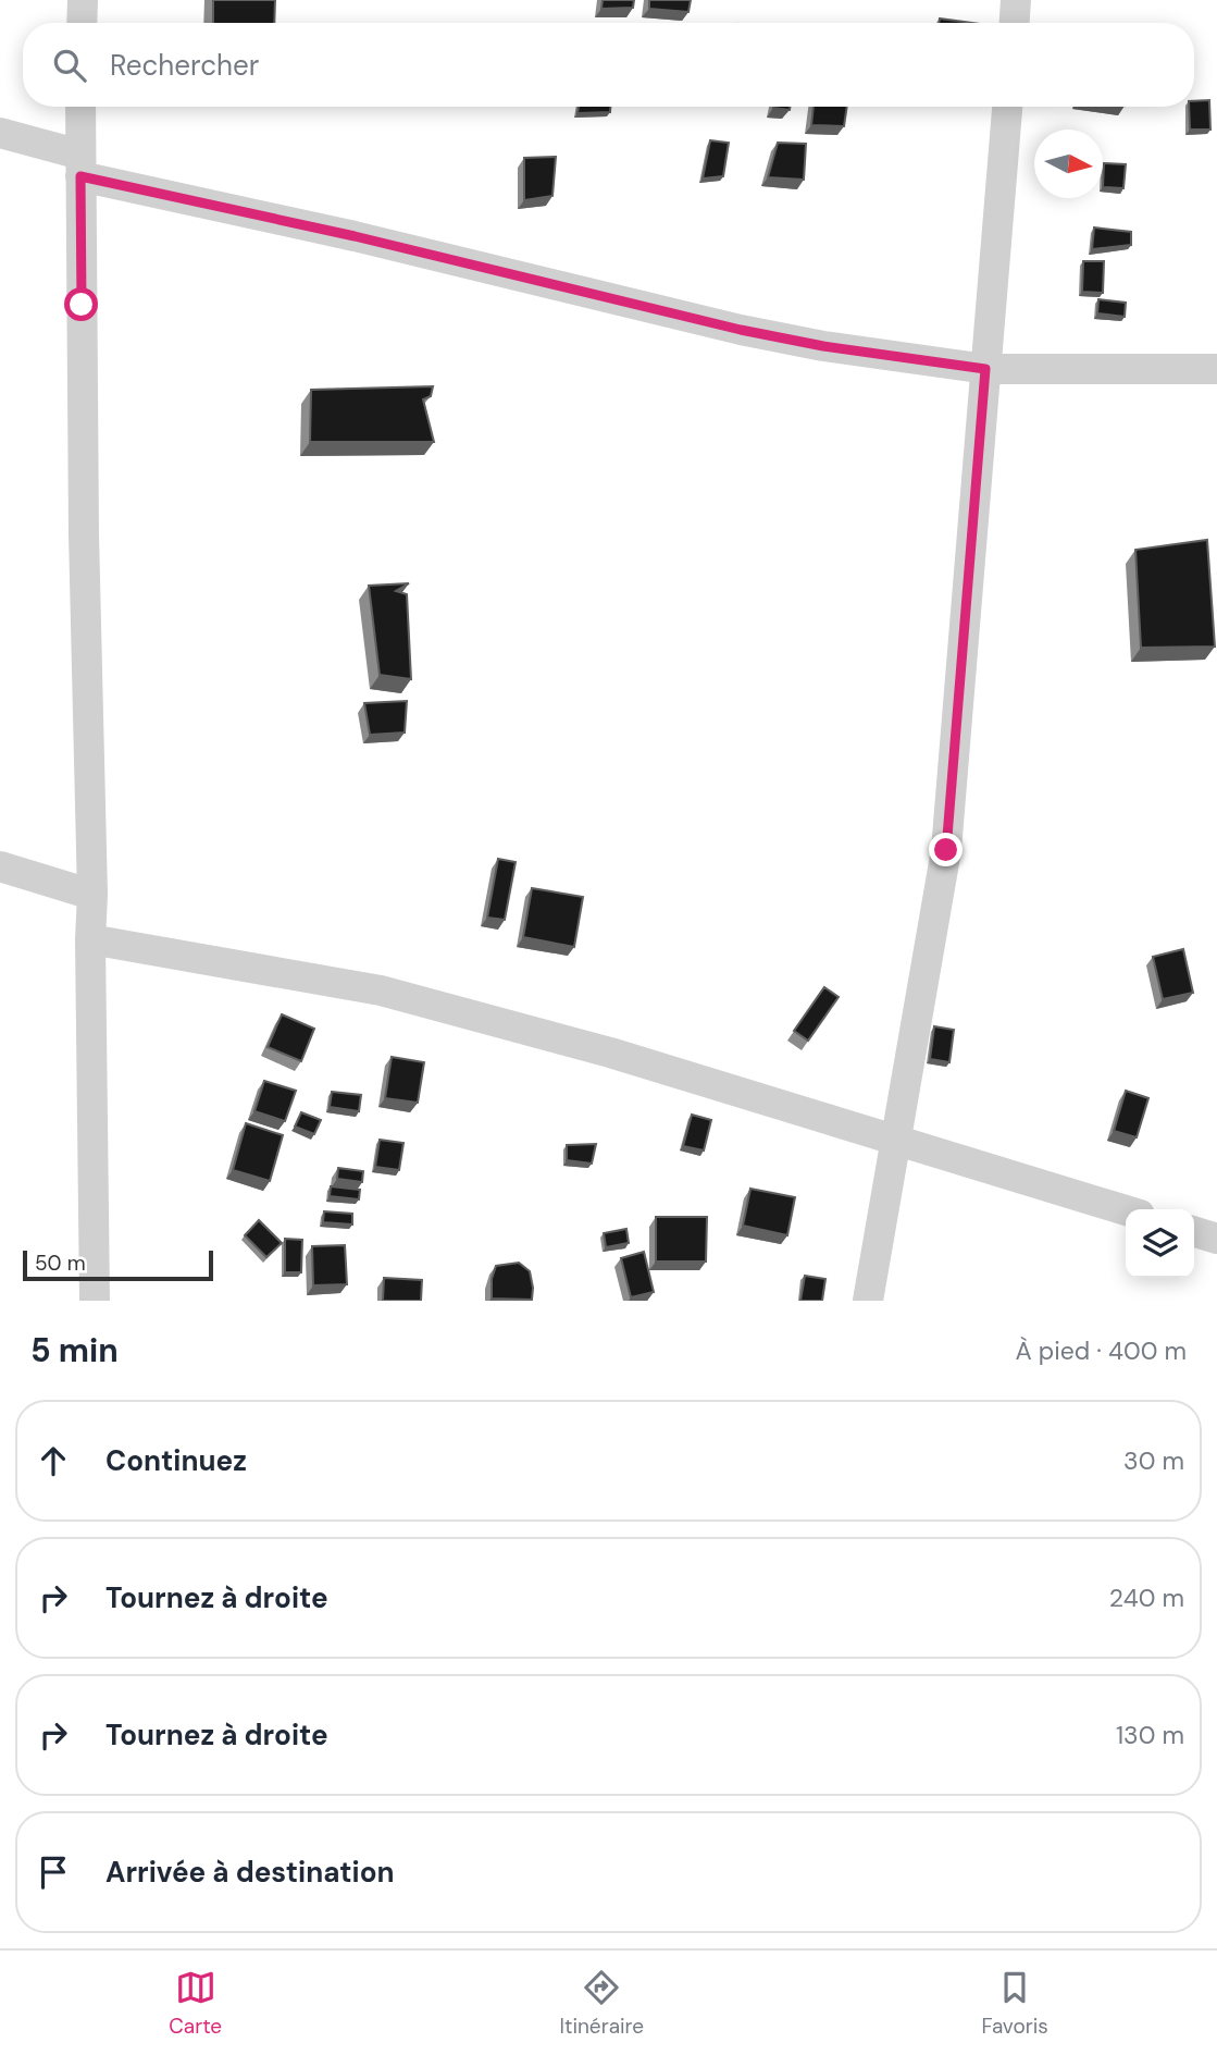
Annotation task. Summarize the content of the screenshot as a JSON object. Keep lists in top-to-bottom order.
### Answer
{
  "scale_bar": "50 m",
  "north": "right",
  "page": {
    "search": "Rechercher",
    "scale": "50 m",
    "heading": ["5 min", "À pied · 400 m"],
    "list": [
      ["Continuez", "30 m"],
      ["Tournez à droite", "240 m"],
      ["Tournez à droite", "130 m"],
      "Arrivée à destination"
    ],
    "nav": ["Carte", "Itinéraire", "Favoris"]
  }
}
